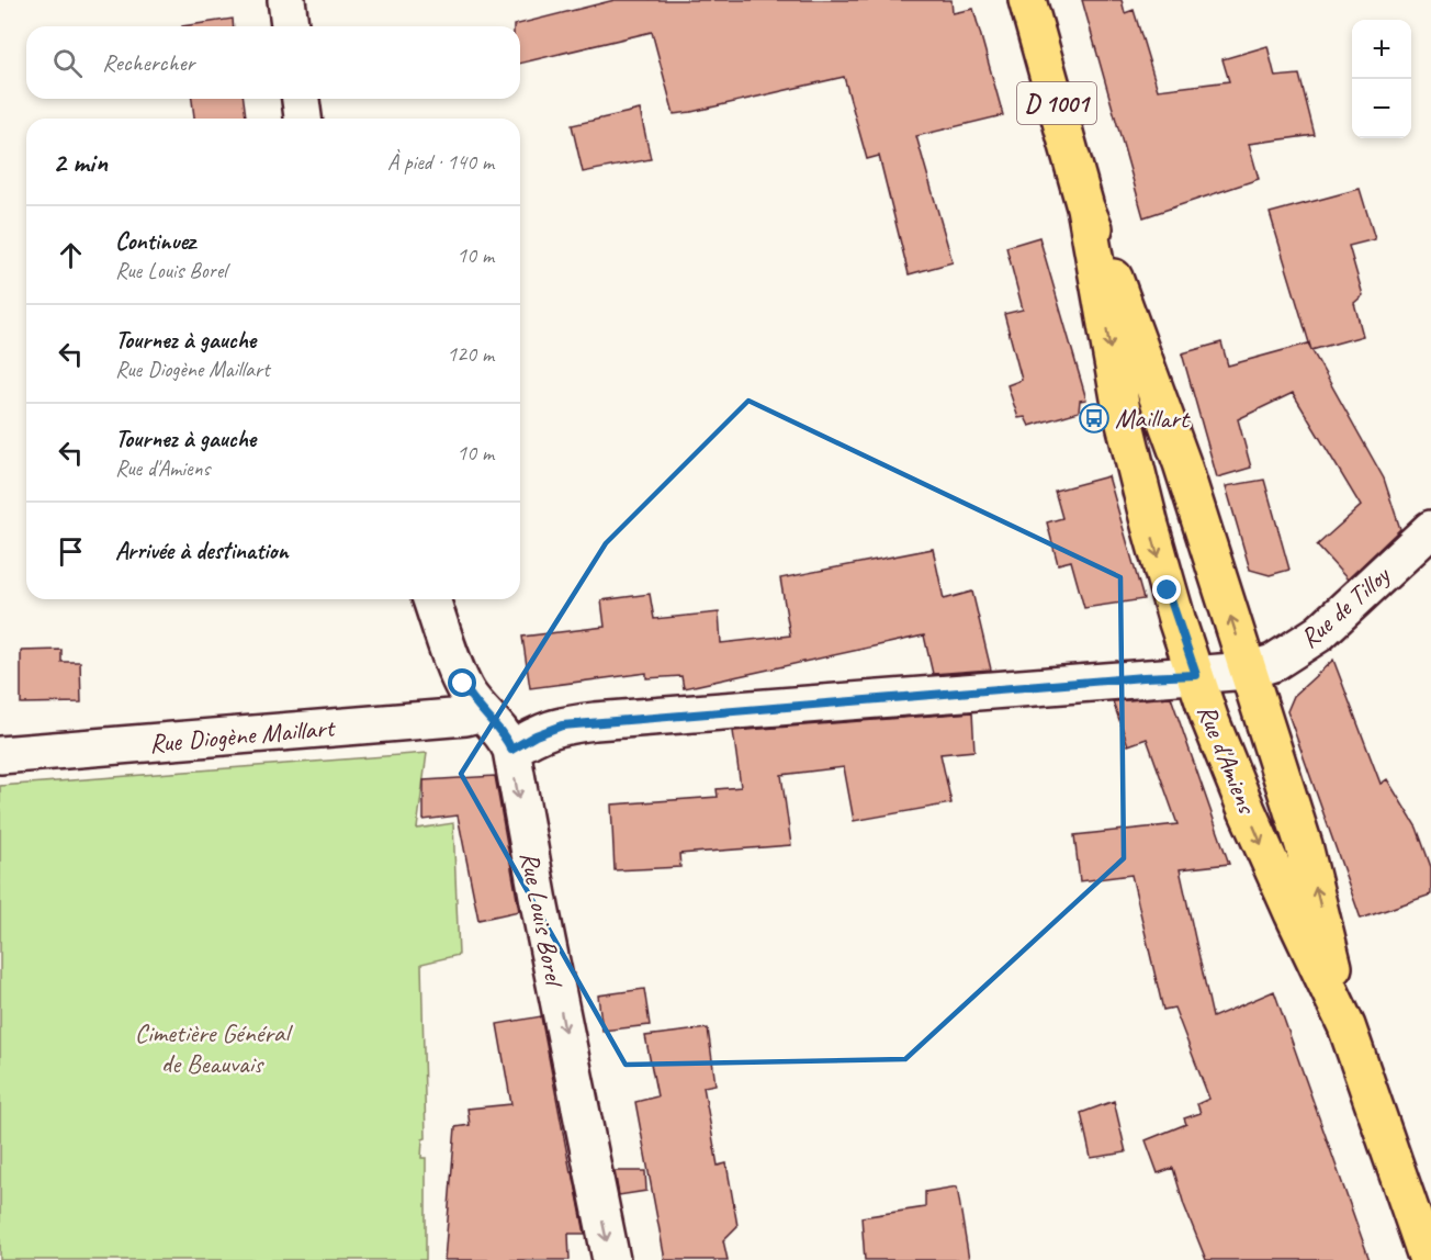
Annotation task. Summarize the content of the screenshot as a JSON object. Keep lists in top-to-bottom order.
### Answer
{
  "streets": {
    "main road": ["D 1001", "Rue d'Amiens"],
    "street": ["Rue de Tilloy", "Rue Diogène Maillart", "Rue Louis Borel"]
  },
  "crossings": [
    ["Rue de Tilloy", "Rue d'Amiens"],
    ["Rue Diogène Maillart", "Rue Louis Borel"]
  ],
  "one_way": ["Rue Louis Borel"],
  "parks": ["Cimetière Général de Beauvais"],
  "places": {
    "bus stop": ["Maillart"]
  },
  "page": {
    "map_buttons": ["+", "−"],
    "search": "Rechercher",
    "heading": ["2 min", "À pied · 140 m"],
    "list": [
      ["Continuez", "Rue Louis Borel", "10 m"],
      ["Tournez à gauche", "Rue Diogène Maillart", "120 m"],
      ["Tournez à gauche", "Rue d'Amiens", "10 m"],
      "Arrivée à destination"
    ]
  }
}
